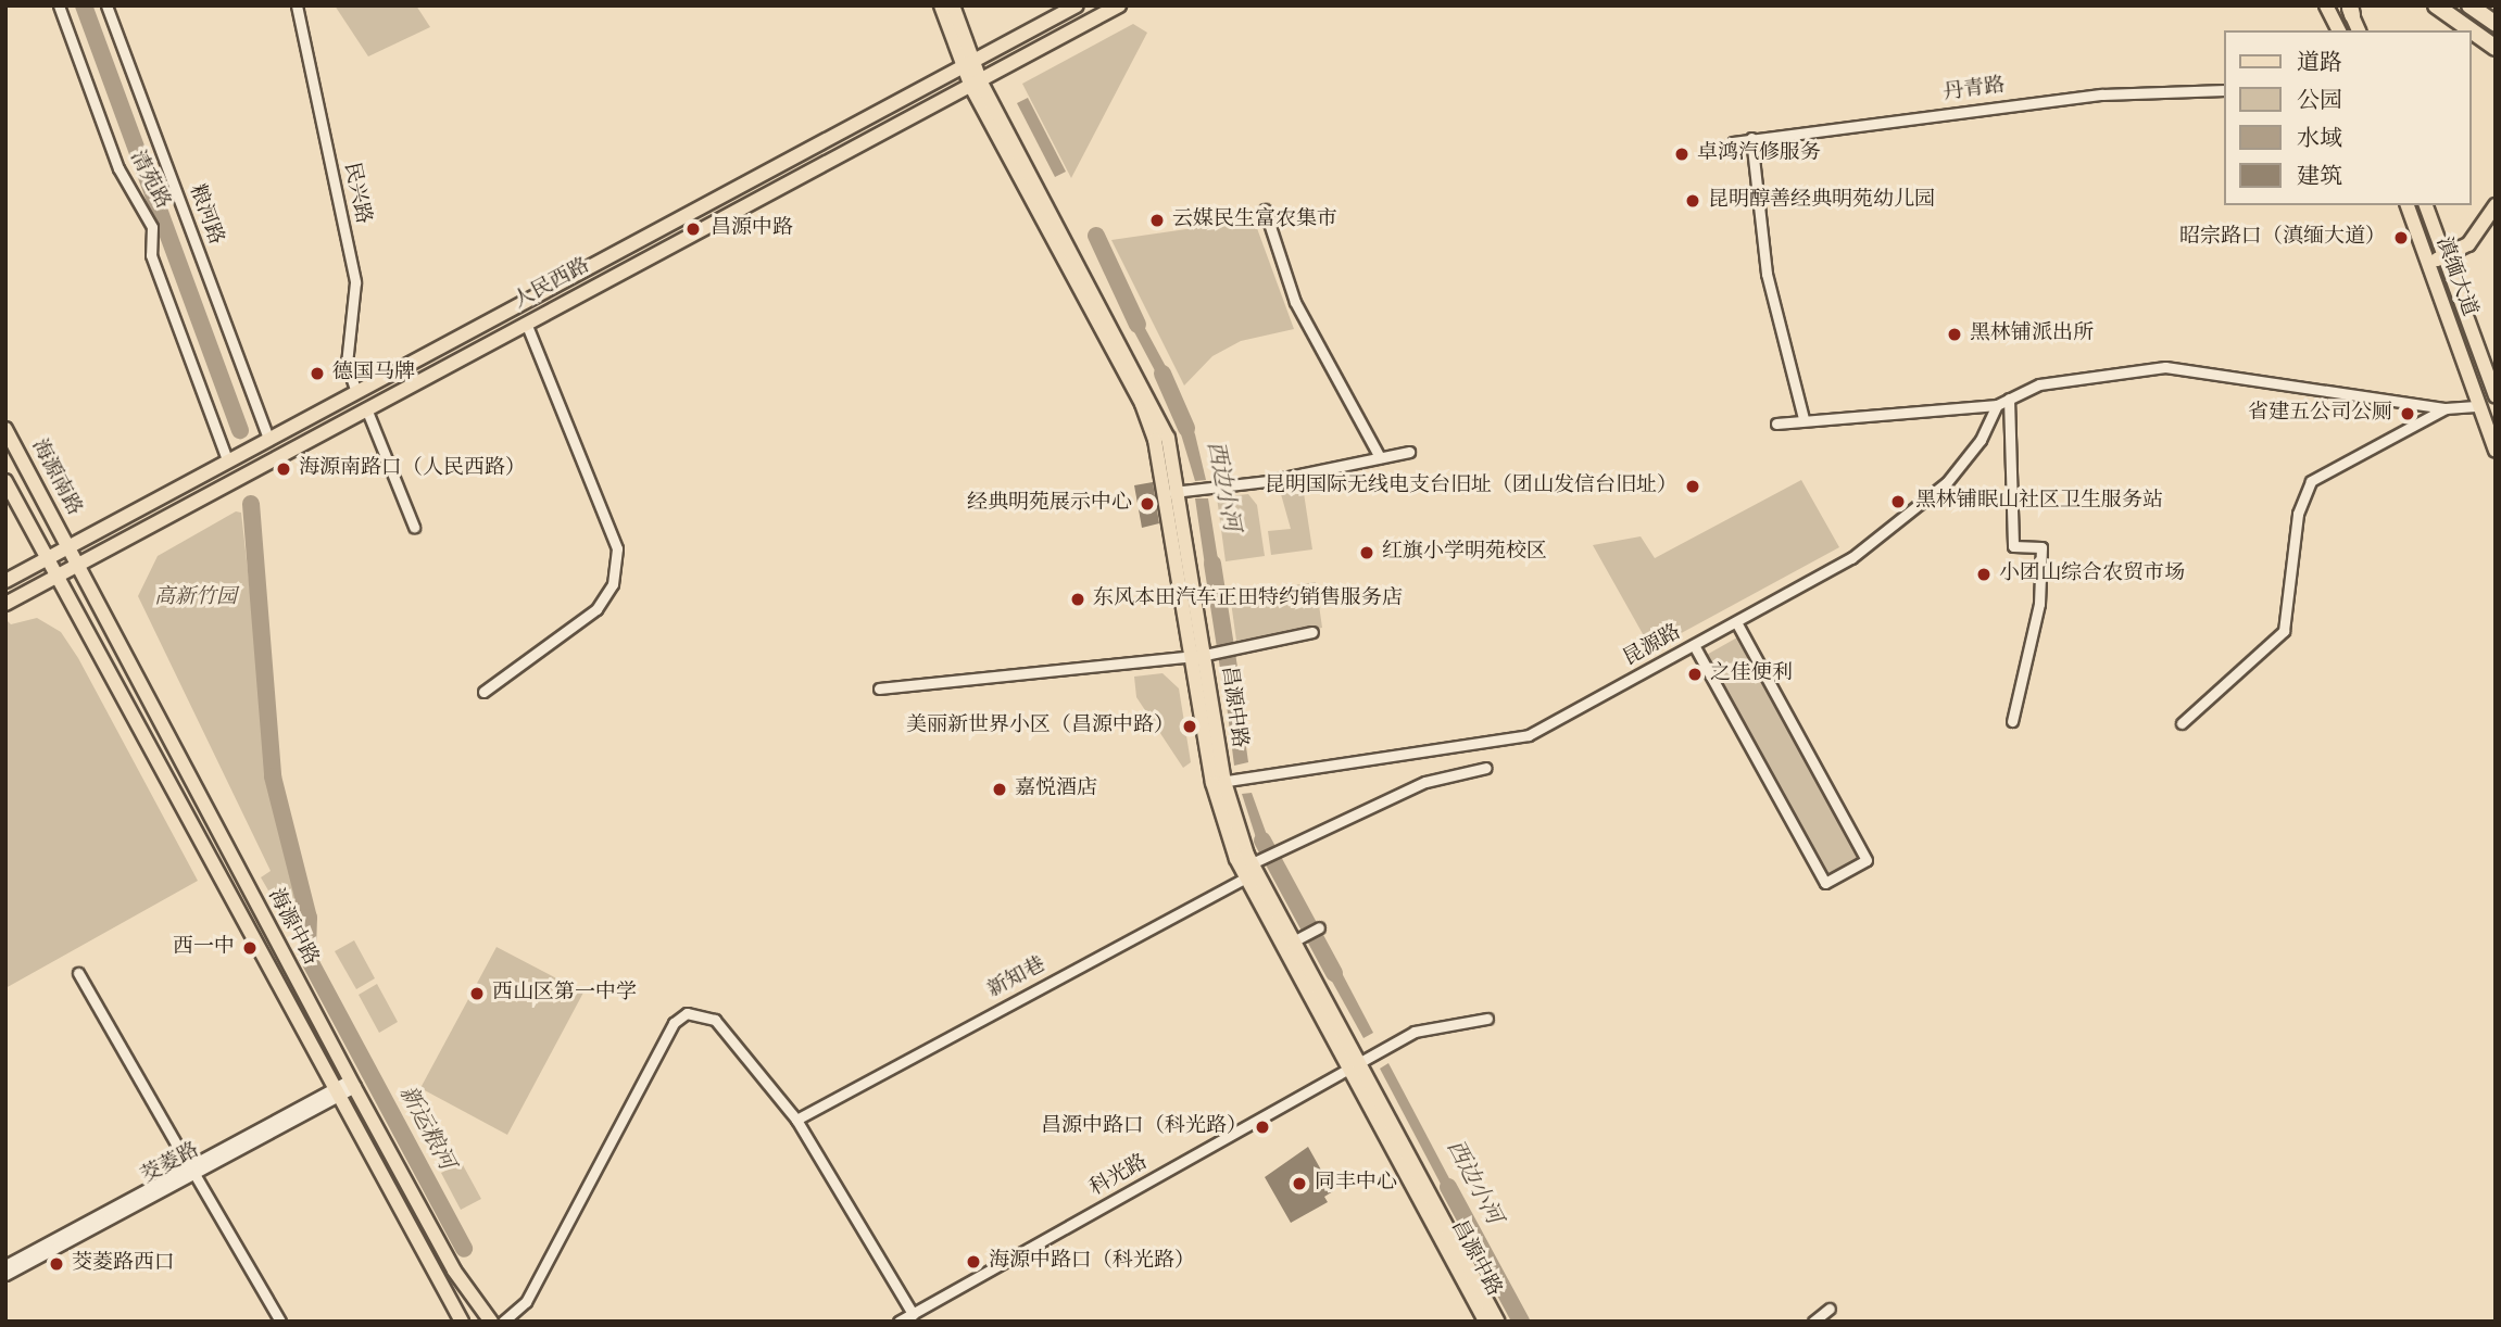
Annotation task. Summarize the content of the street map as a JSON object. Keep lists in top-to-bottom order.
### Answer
{
  "streets": {
    "main road": [
      "滇缅大道",
      "人民西路",
      "海源南路",
      "昌源中路",
      "海源中路"
    ],
    "street": [
      "丹青路",
      "清苑路",
      "民兴路",
      "粮河路",
      "昆源路",
      "新知巷",
      "茭菱路",
      "科光路"
    ]
  },
  "crossings": [
    ["清苑路", "人民西路"],
    ["民兴路", "人民西路"],
    ["粮河路", "人民西路"],
    ["人民西路", "海源南路"],
    ["人民西路", "昌源中路"],
    ["人民西路", "海源中路"],
    ["海源南路", "海源中路"],
    ["昆源路", "昌源中路"],
    ["昌源中路", "新知巷"],
    ["昌源中路", "科光路"],
    ["海源中路", "茭菱路"]
  ],
  "water": ["西边小河", "新运粮河"],
  "parks": ["高新竹园"],
  "places": [
    "卓鸿汽修服务",
    "昆明醇善经典明苑幼儿园",
    "云媒民生富农集市",
    "昌源中路",
    "昭宗路口（滇缅大道）",
    "黑林铺派出所",
    "德国马牌",
    "省建五公司公厕",
    "海源南路口（人民西路）",
    "昆明国际无线电支台旧址（团山发信台旧址）",
    "黑林铺眠山社区卫生服务站",
    "经典明苑展示中心",
    "红旗小学明苑校区",
    "小团山综合农贸市场",
    "东风本田汽车正田特约销售服务店",
    "之佳便利",
    "美丽新世界小区（昌源中路）",
    "嘉悦酒店",
    "西一中",
    "西山区第一中学",
    "昌源中路口（科光路）",
    "同丰中心",
    "海源中路口（科光路）",
    "茭菱路西口"
  ],
  "legend": [
    "道路",
    "公园",
    "水域",
    "建筑"
  ]
}
